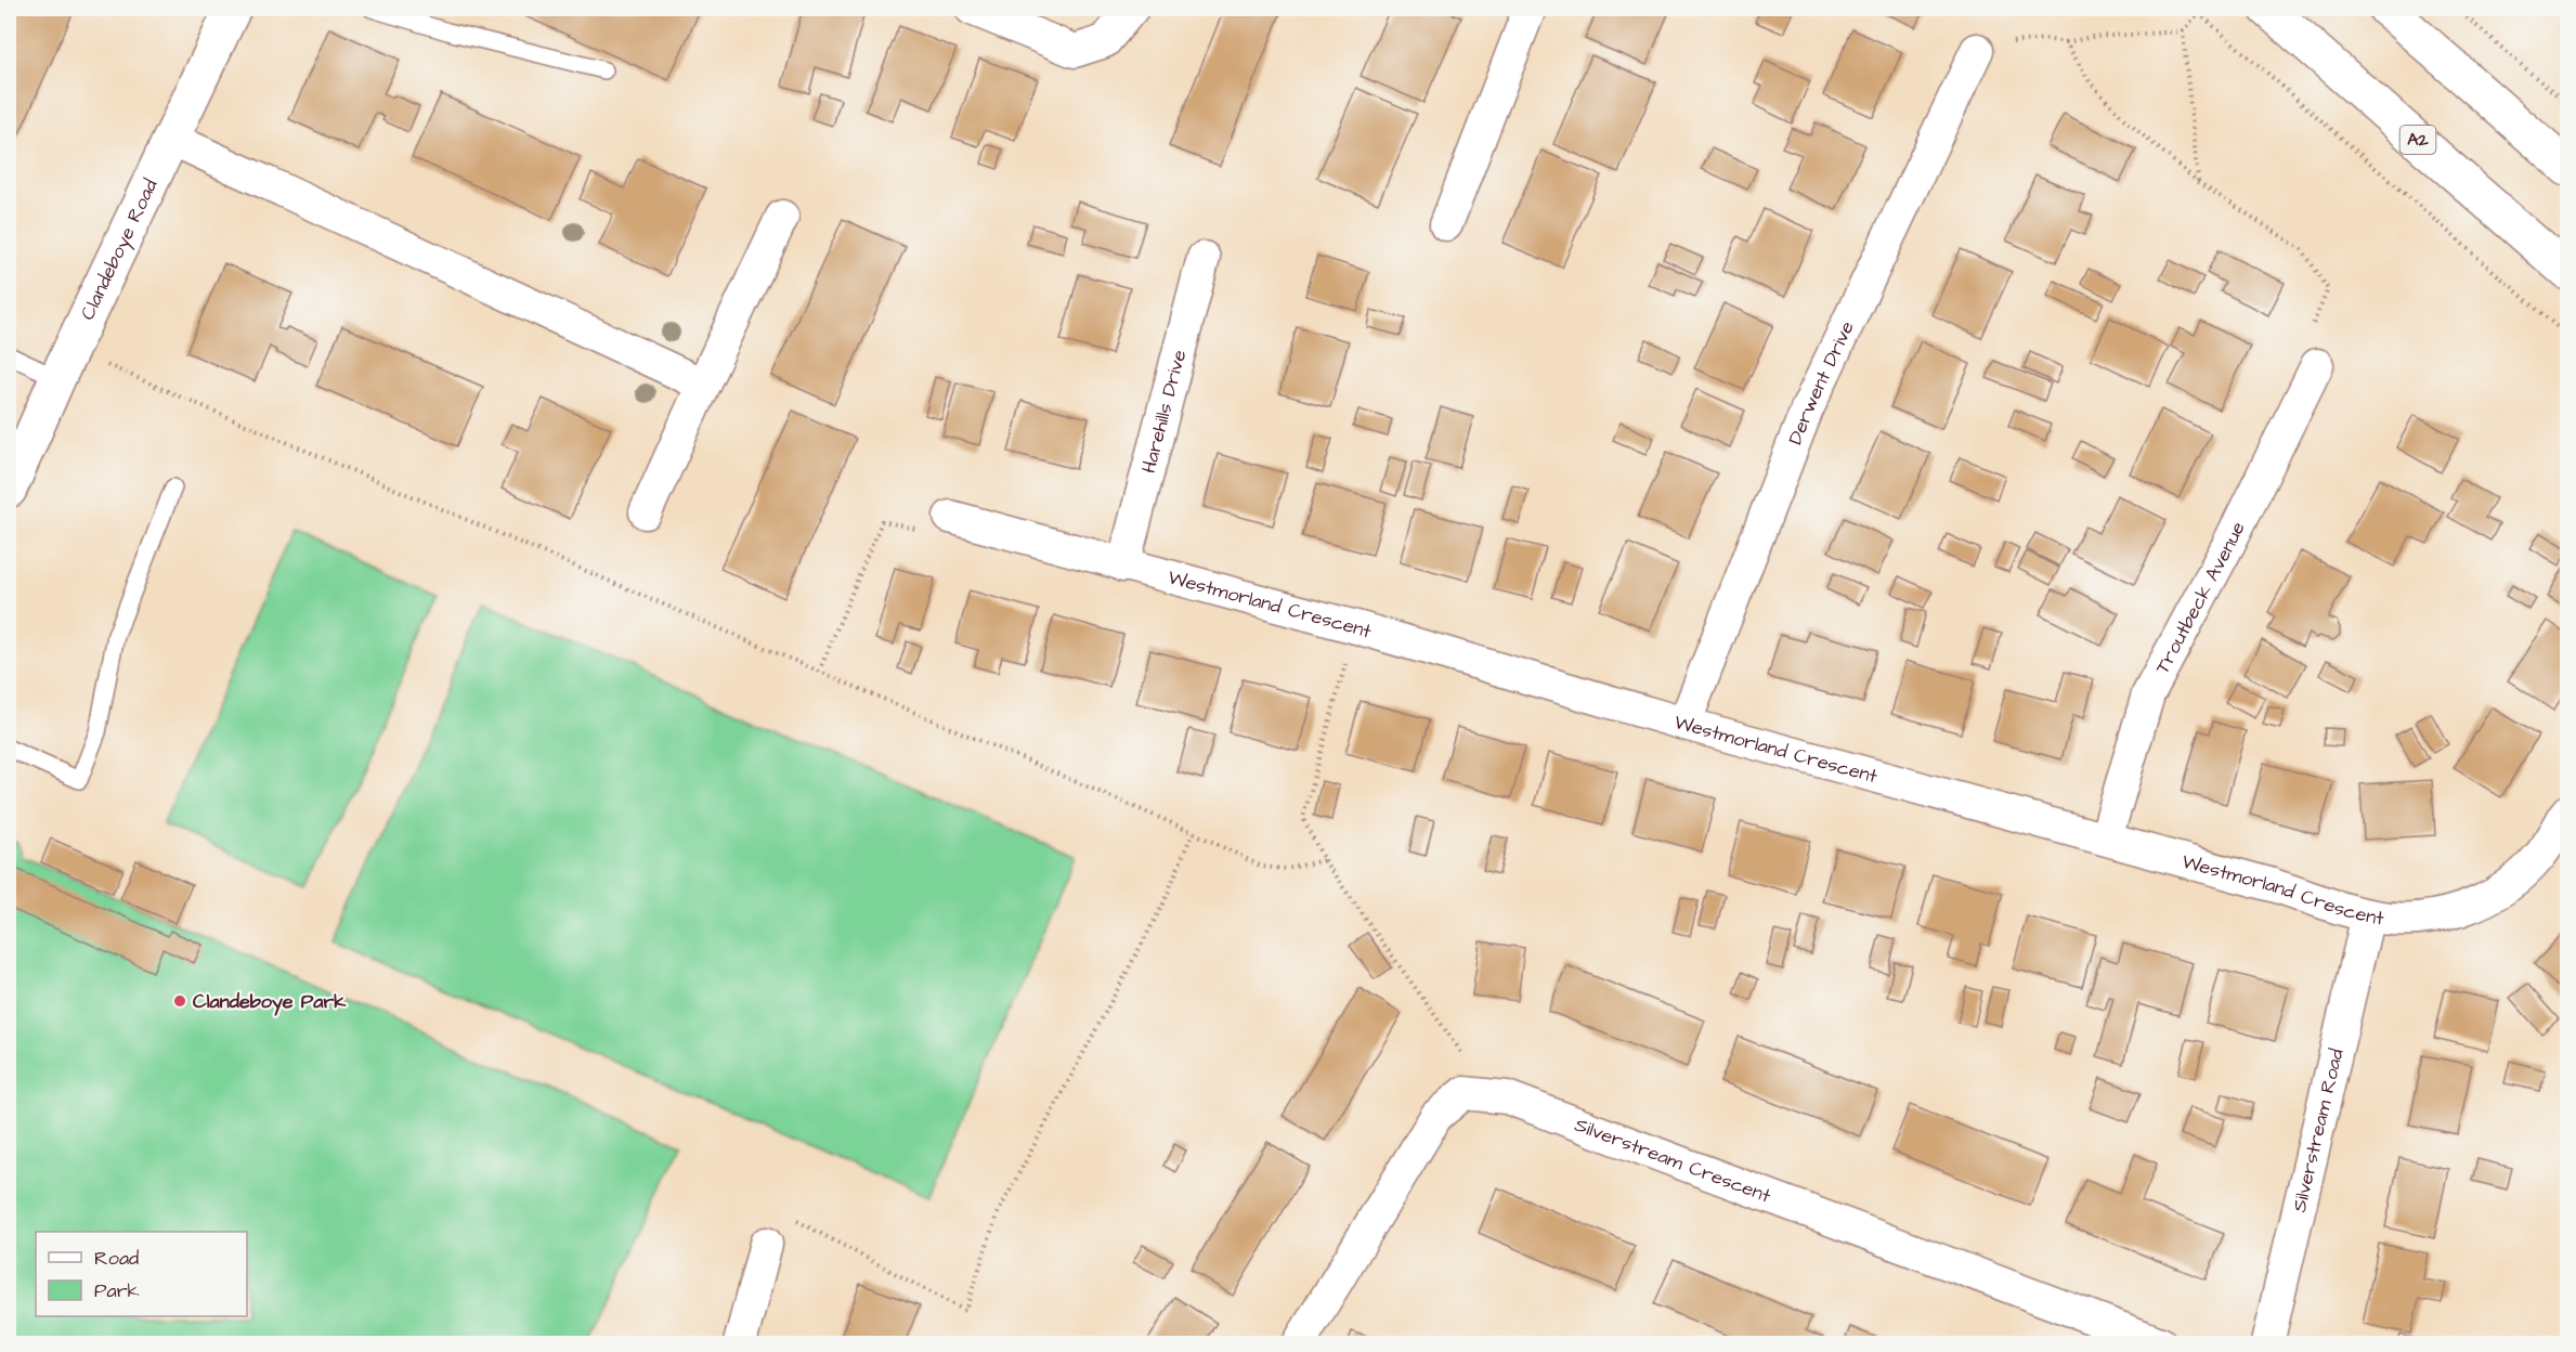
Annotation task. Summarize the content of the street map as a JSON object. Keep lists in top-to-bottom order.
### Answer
{
  "streets": {
    "main road": ["A2", "Clandeboye Road"],
    "street": [
      "Derwent Drive",
      "Harehills Drive",
      "Troutbeck Avenue",
      "Westmorland Crescent",
      "Silverstream Road",
      "Silverstream Crescent"
    ]
  },
  "crossings": [
    ["Derwent Drive", "Westmorland Crescent"],
    ["Harehills Drive", "Westmorland Crescent"],
    ["Troutbeck Avenue", "Westmorland Crescent"],
    ["Westmorland Crescent", "Silverstream Road"]
  ],
  "places": ["Clandeboye Park"],
  "legend": ["Road", "Park"]
}
